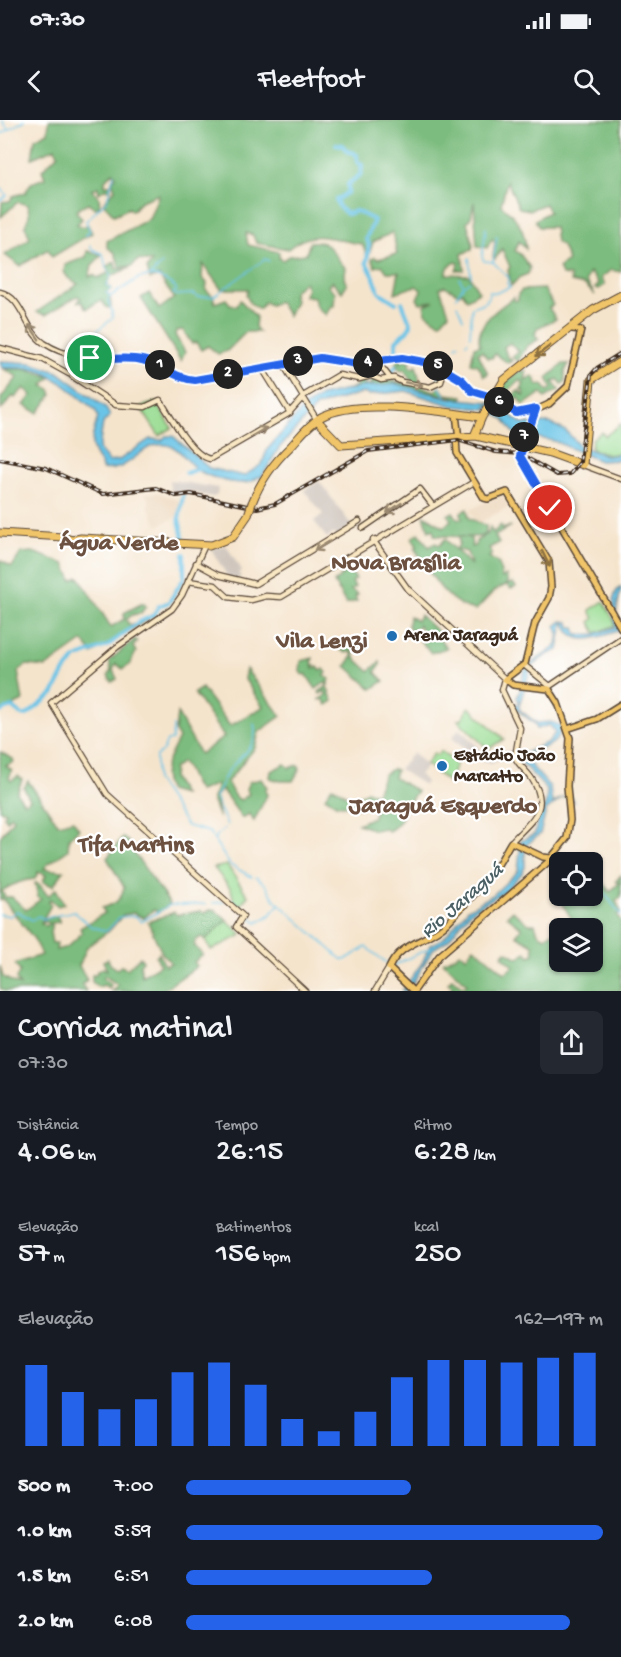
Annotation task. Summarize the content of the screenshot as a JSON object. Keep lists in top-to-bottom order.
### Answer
{
  "districts": [
    "Água Verde",
    "Nova Brasília",
    "Vila Lenzi",
    "Jaraguá Esquerdo",
    "Tifa Martins"
  ],
  "water": ["Rio Jaraguá"],
  "places": ["Arena Jaraguá", "Estádio João Marcatto"],
  "page": {
    "status": "07:30",
    "header": "Fleetfoot",
    "pins": [
      "3",
      "4",
      "1",
      "5",
      "2",
      "6",
      "7"
    ],
    "heading": ["Corrida matinal", "07:30"],
    "stats": [
      ["Distância", "4.06 km"],
      ["Tempo", "26:15"],
      ["Ritmo", "6:28 /km"],
      ["Elevação", "57 m"],
      ["Batimentos", "156 bpm"],
      ["kcal", "250"]
    ],
    "chart": ["Elevação", "162–197 m"],
    "list": [
      {
        "name": "500 m",
        "note": "7:00"
      },
      {
        "name": "1.0 km",
        "note": "5:59"
      },
      {
        "name": "1.5 km",
        "note": "6:51"
      },
      {
        "name": "2.0 km",
        "note": "6:08"
      }
    ]
  }
}
